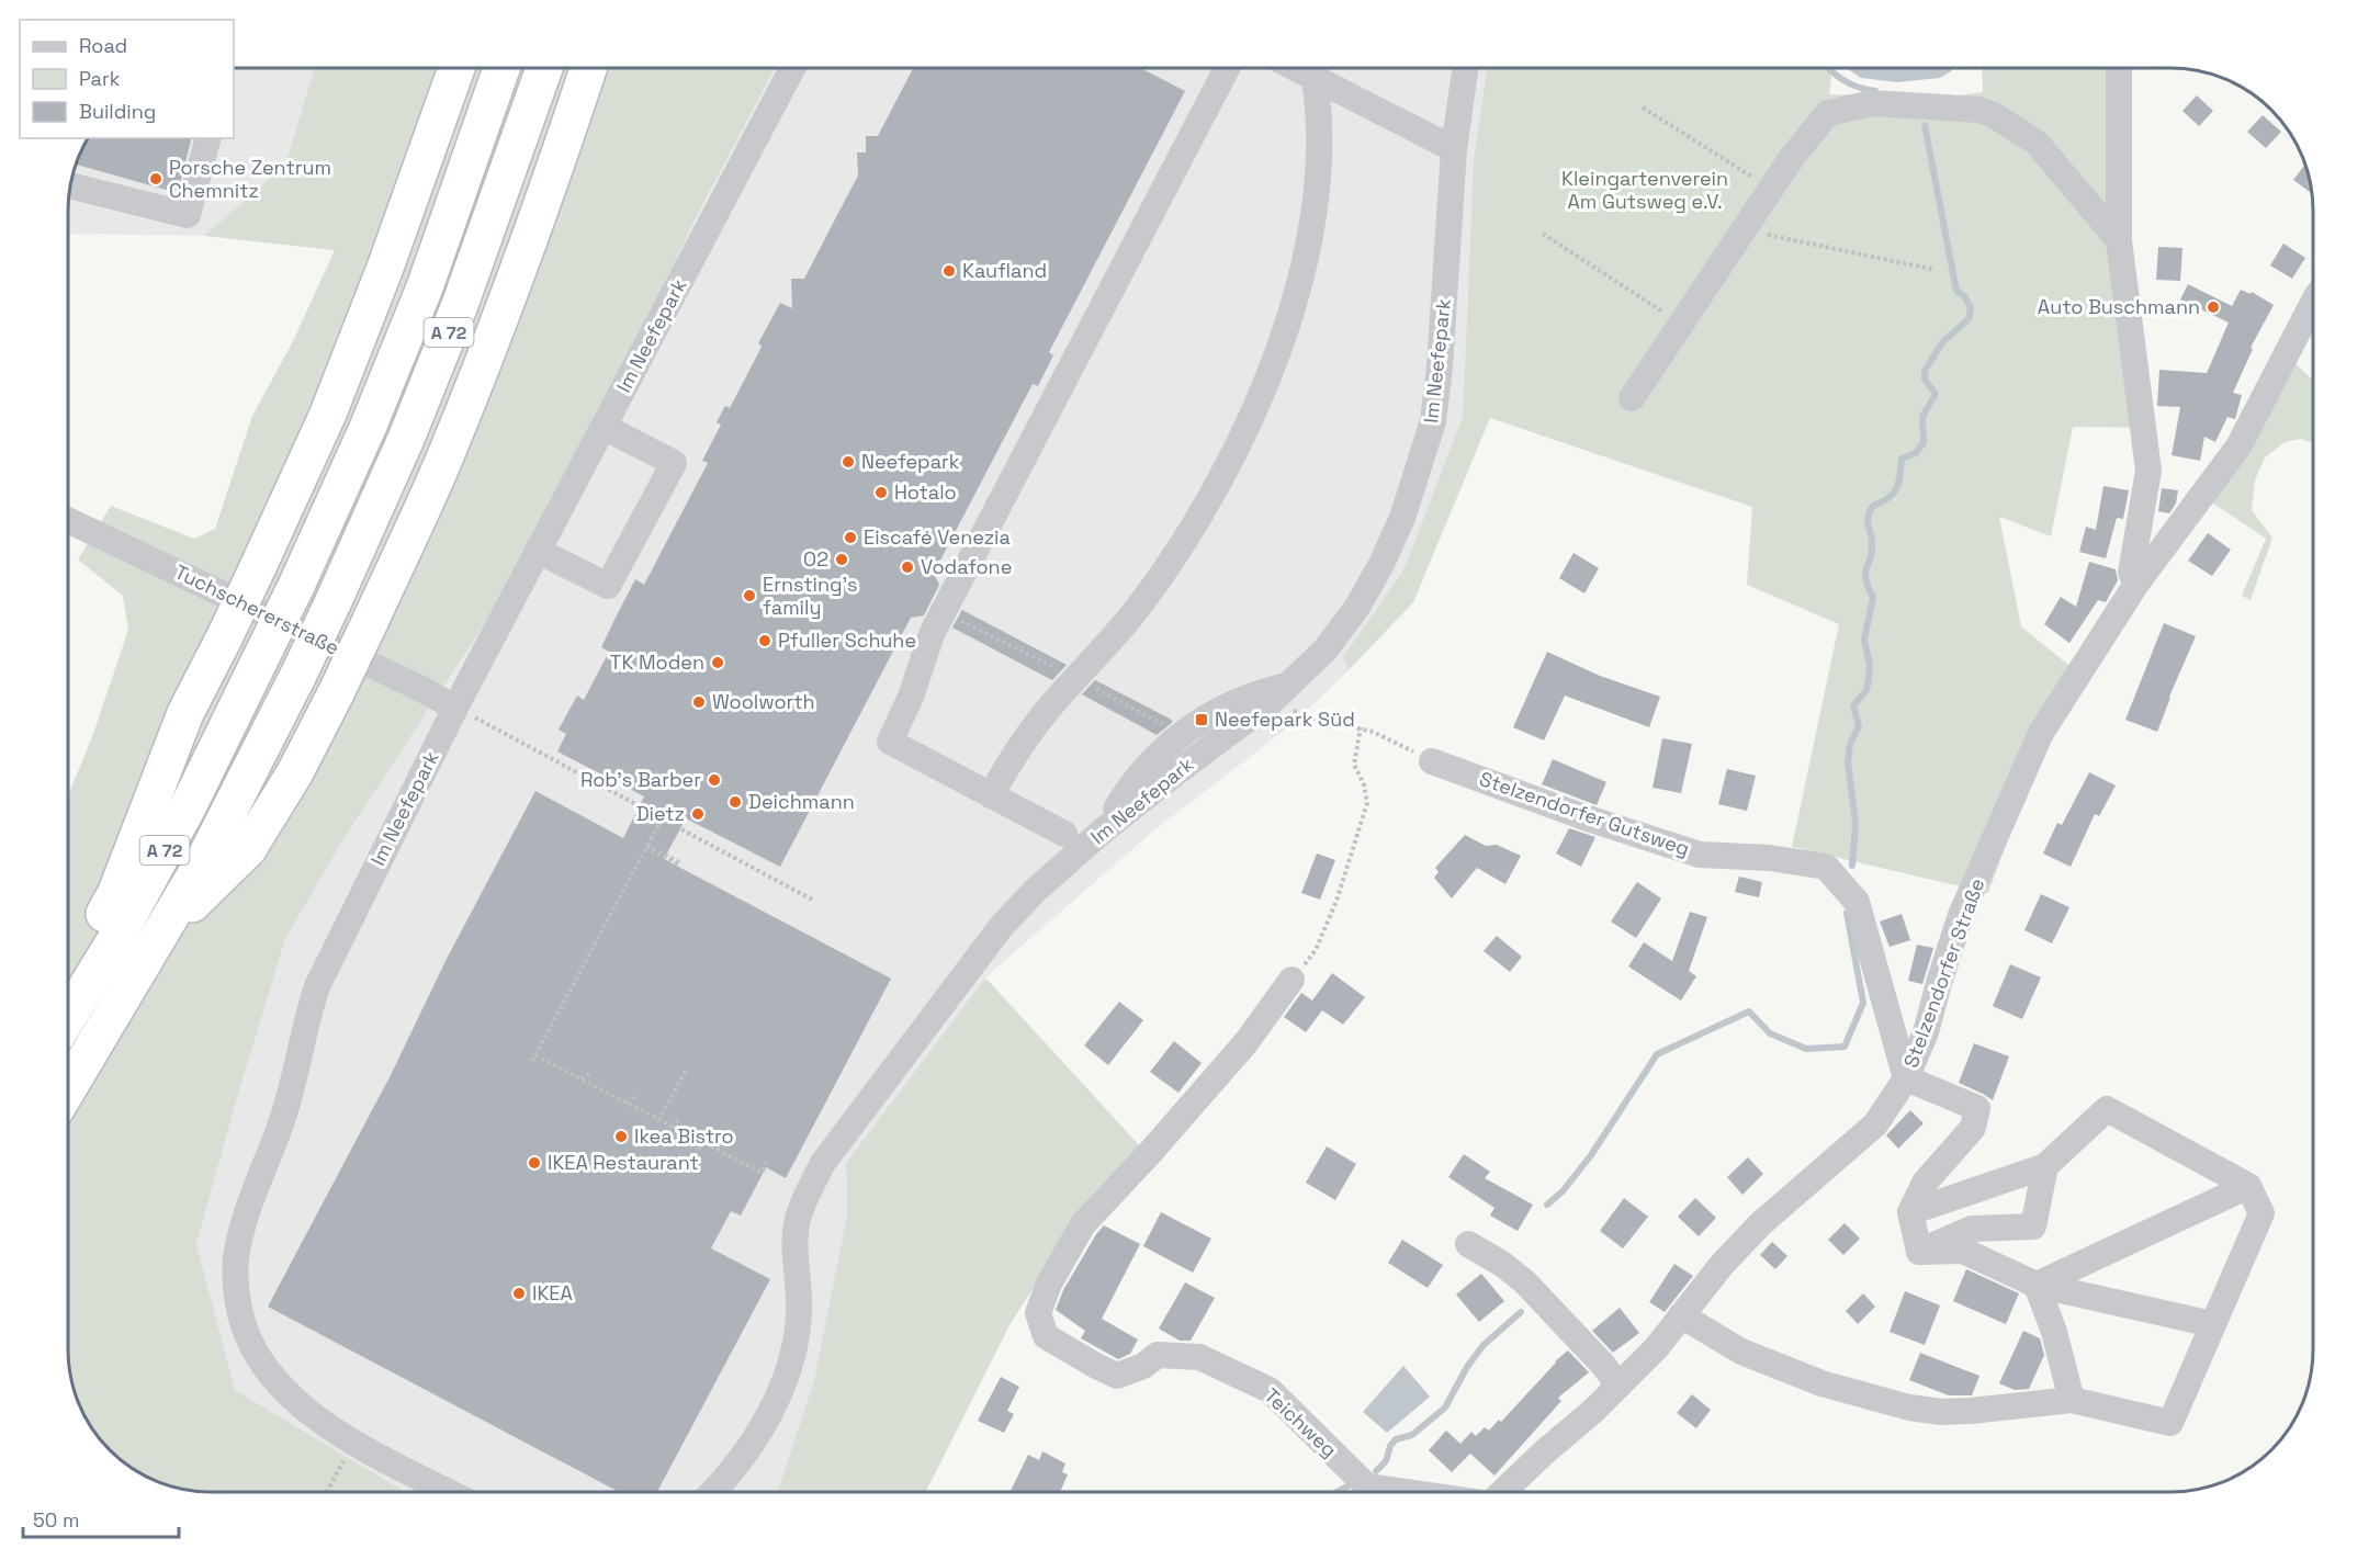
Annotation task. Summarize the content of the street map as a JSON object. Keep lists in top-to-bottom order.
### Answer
{
  "streets": {
    "highway": ["A 72"],
    "street": [
      "Im Neefepark",
      "Tuchschererstraße",
      "Stelzendorfer Gutsweg",
      "Stelzendorfer Straße",
      "Teichweg"
    ]
  },
  "crossings": [
    ["Im Neefepark", "Tuchschererstraße"],
    ["Stelzendorfer Gutsweg", "Stelzendorfer Straße"]
  ],
  "parks": ["Kleingartenverein Am Gutsweg e.V."],
  "places": {
    "other": [
      "Porsche Zentrum Chemnitz",
      "Kaufland",
      "Auto Buschmann",
      "Neefepark",
      "Hotalo",
      "Eiscafé Venezia",
      "O2",
      "Vodafone",
      "Ernsting's family",
      "Pfuller Schuhe",
      "TK Moden",
      "Woolworth",
      "Rob's Barber",
      "Deichmann",
      "Dietz",
      "Ikea Bistro",
      "IKEA Restaurant",
      "IKEA"
    ],
    "transit": ["Neefepark Süd"]
  },
  "legend": ["Road", "Park", "Building"],
  "scale_bar": "50 m"
}
